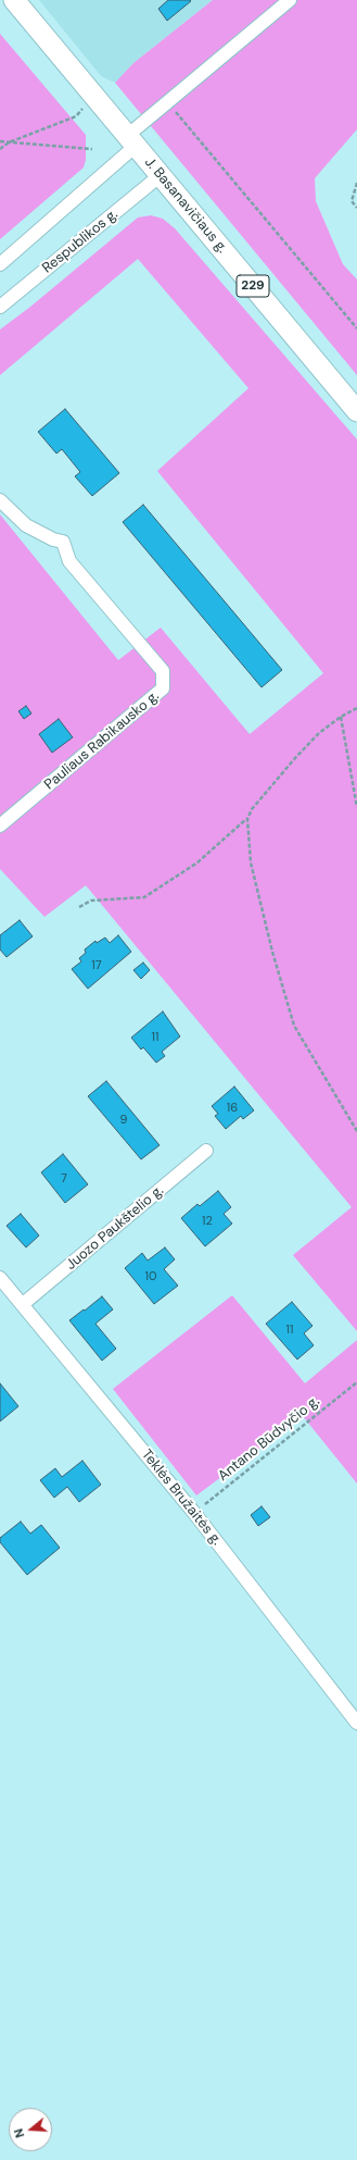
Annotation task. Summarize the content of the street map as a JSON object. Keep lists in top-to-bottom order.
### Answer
{
  "streets": {
    "main road": ["J. Basanavičiaus g.", "229"],
    "street": [
      "Respublikos g.",
      "Pauliaus Rabikausko g.",
      "Juozo Paukštelio g.",
      "Teklės Bružaitės g."
    ],
    "path": ["Antano Būdvyčio g."]
  },
  "crossings": [
    ["J. Basanavičiaus g.", "Respublikos g."],
    ["Juozo Paukštelio g.", "Teklės Bružaitės g."],
    ["Antano Būdvyčio g.", "Teklės Bružaitės g."]
  ],
  "house_numbers": [
    "17",
    "11",
    "16",
    "9",
    "7",
    "12",
    "10",
    "11"
  ],
  "north": "left"
}
